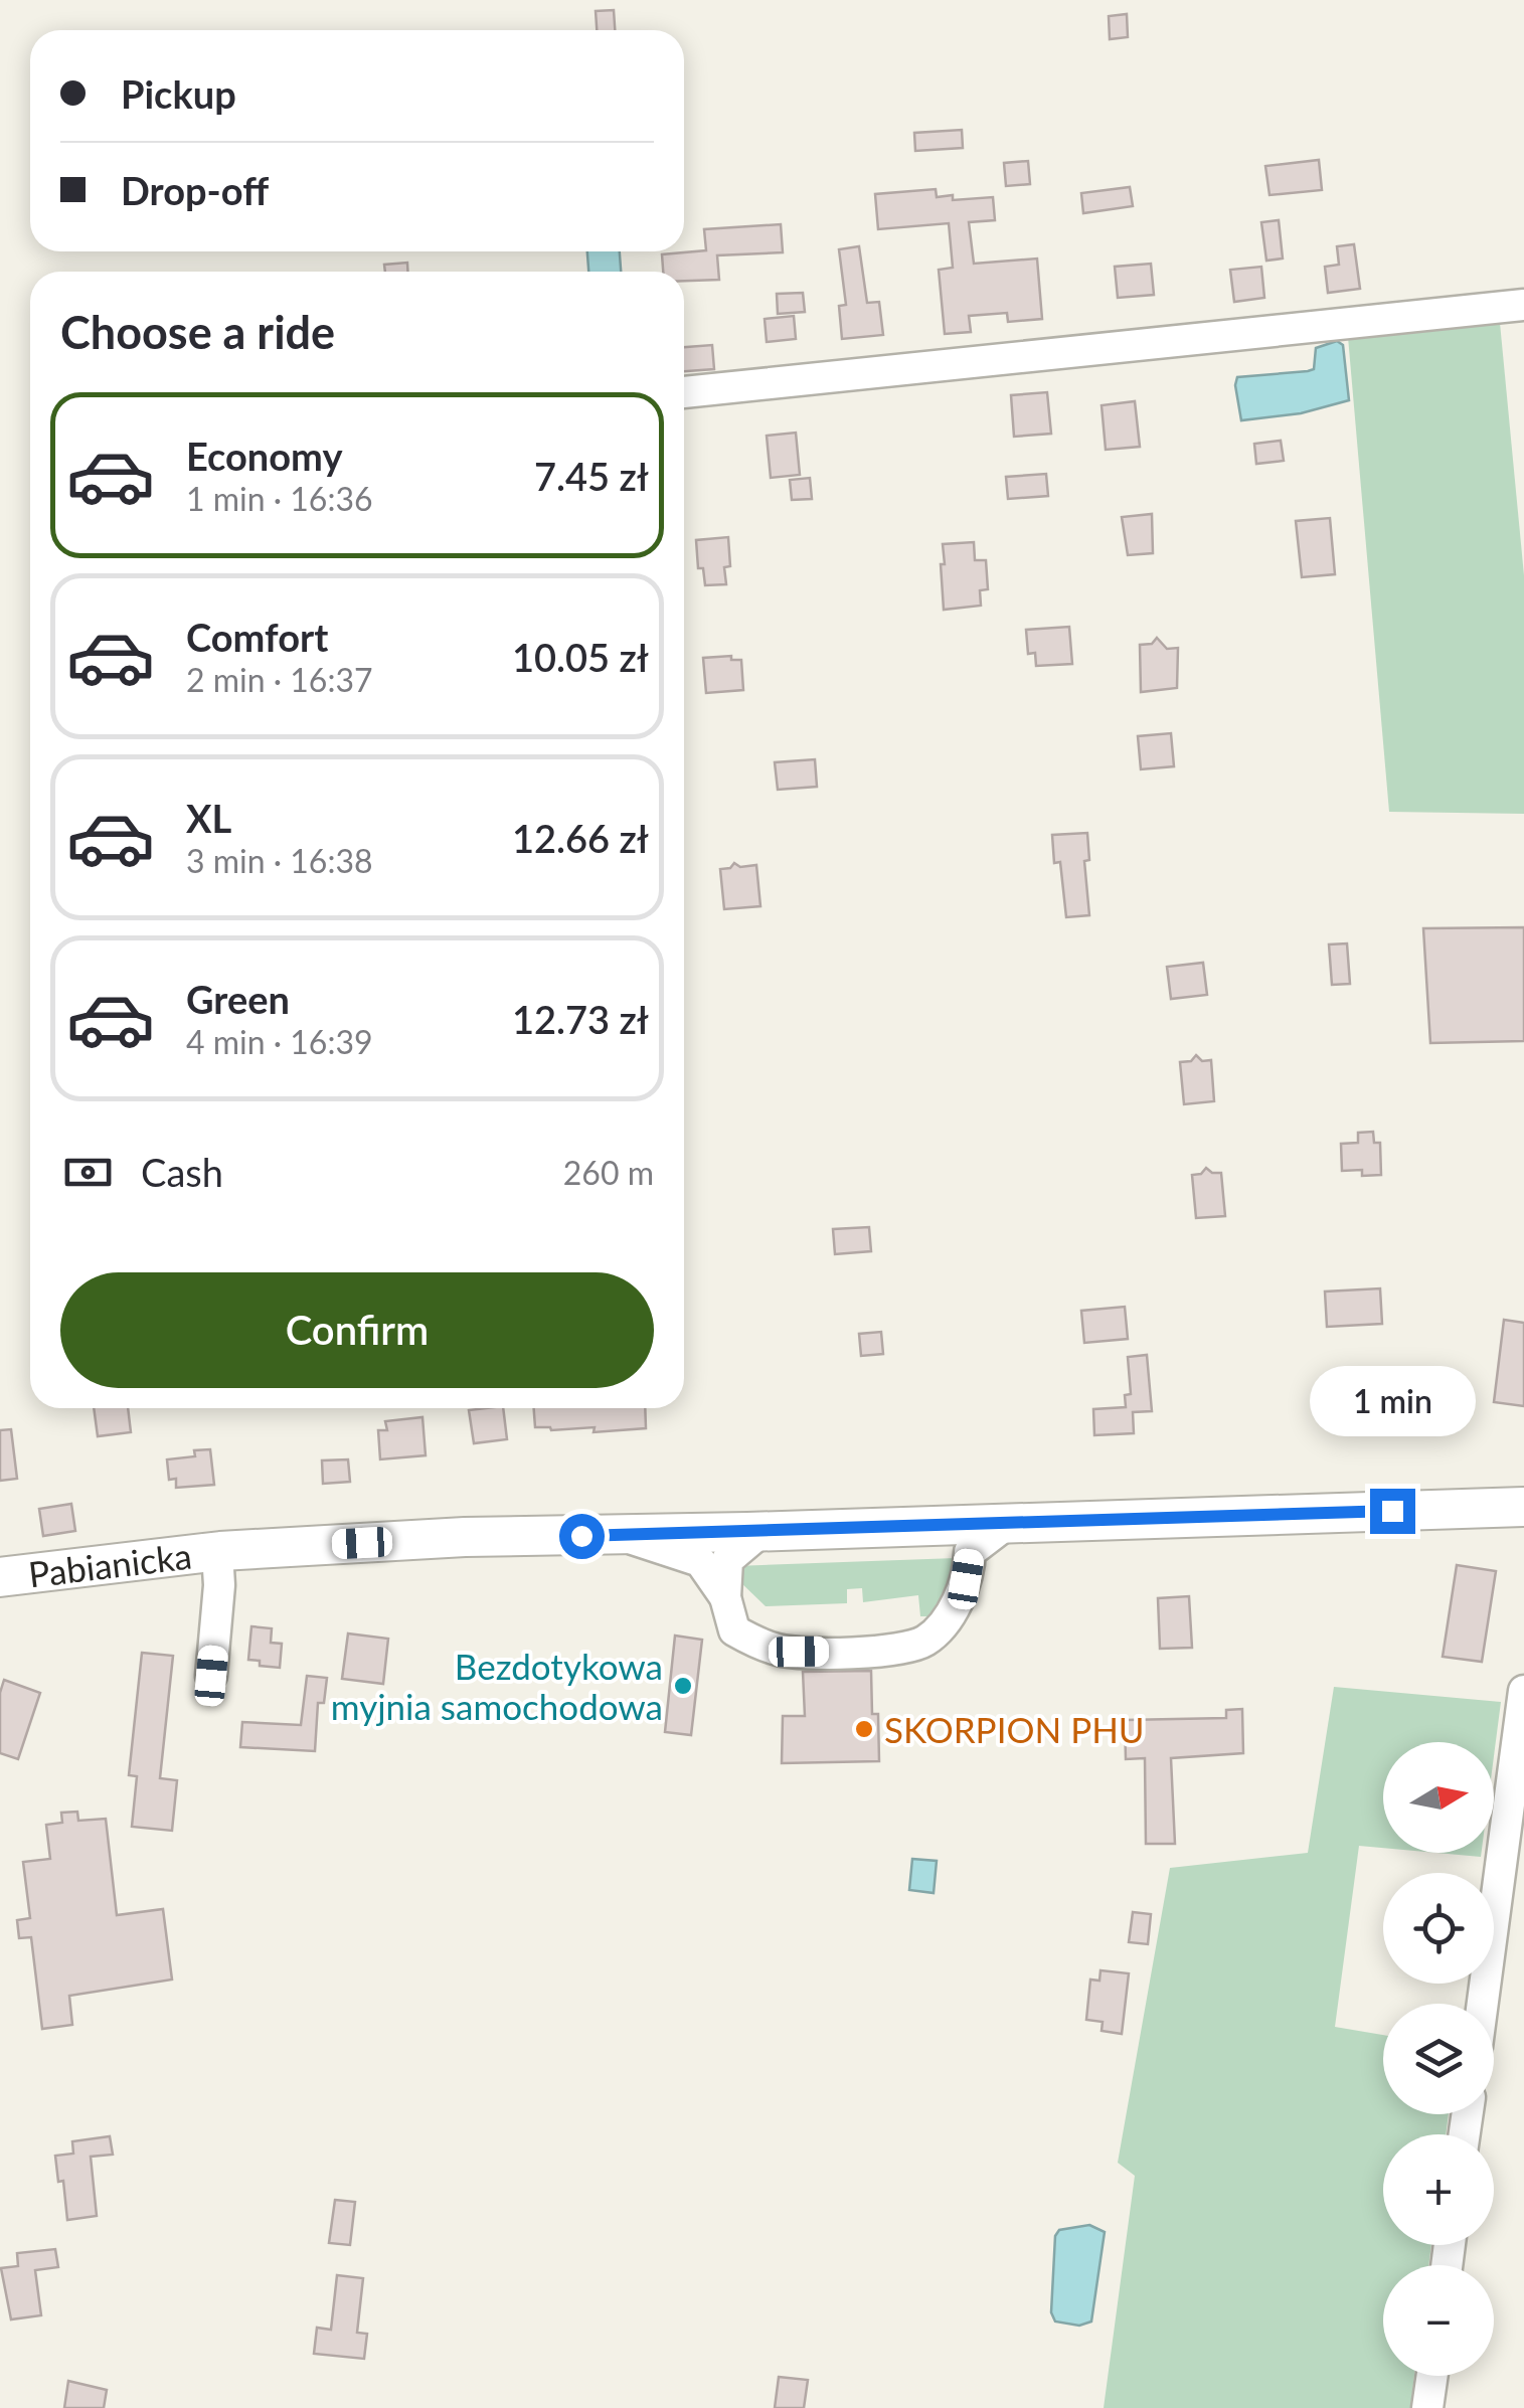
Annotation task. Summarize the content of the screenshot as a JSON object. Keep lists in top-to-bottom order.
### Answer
{
  "streets": {
    "main road": ["Pabianicka"]
  },
  "places": ["Bezdotykowa myjnia samochodowa", "SKORPION PHU"],
  "north": "right",
  "page": {
    "banner": ["Pickup", "Drop-off"],
    "heading": "Choose a ride",
    "list": [
      {
        "name": "Economy",
        "note": "1 min · 16:36",
        "value": "7.45 zł"
      },
      {
        "name": "Comfort",
        "note": "2 min · 16:37",
        "value": "10.05 zł"
      },
      {
        "name": "XL",
        "note": "3 min · 16:38",
        "value": "12.66 zł"
      },
      {
        "name": "Green",
        "note": "4 min · 16:39",
        "value": "12.73 zł"
      }
    ],
    "pay": ["Cash", "260 m"],
    "buttons": "Confirm",
    "bubble": "1 min",
    "map_buttons": ["+", "−"]
  }
}
